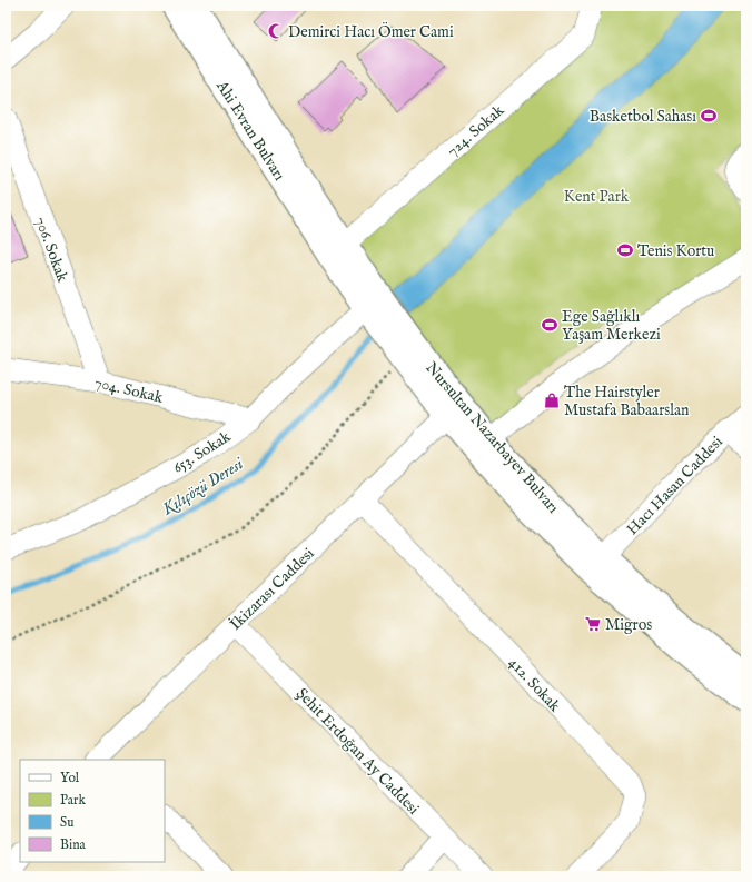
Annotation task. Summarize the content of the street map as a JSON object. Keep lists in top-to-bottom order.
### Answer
{
  "streets": {
    "main road": ["Ahi Evran Bulvarı", "Nursultan Nazarbayev Bulvarı"],
    "street": [
      "724. Sokak",
      "706. Sokak",
      "704. Sokak",
      "653. Sokak",
      "Hacı Hasan Caddesi",
      "İkizarası Caddesi",
      "412. Sokak",
      "Şehit Erdoğan Ay Caddesi"
    ]
  },
  "crossings": [
    ["Ahi Evran Bulvarı", "724. Sokak"],
    ["Ahi Evran Bulvarı", "Nursultan Nazarbayev Bulvarı"],
    ["724. Sokak", "Nursultan Nazarbayev Bulvarı"],
    ["706. Sokak", "704. Sokak"],
    ["704. Sokak", "653. Sokak"],
    ["Nursultan Nazarbayev Bulvarı", "653. Sokak"],
    ["Nursultan Nazarbayev Bulvarı", "Hacı Hasan Caddesi"],
    ["Nursultan Nazarbayev Bulvarı", "İkizarası Caddesi"],
    ["İkizarası Caddesi", "412. Sokak"],
    ["İkizarası Caddesi", "Şehit Erdoğan Ay Caddesi"]
  ],
  "water": ["Kılıçözü Deresi"],
  "parks": ["Kent Park"],
  "places": {
    "mosque": ["Demirci Hacı Ömer Cami"],
    "sports": ["Basketbol Sahası", "Tenis Kortu", "Ege Sağlıklı Yaşam Merkezi"],
    "shop": ["The Hairstyler Mustafa Babaarslan"],
    "supermarket": ["Migros"]
  },
  "legend": [
    "Yol",
    "Park",
    "Su",
    "Bina"
  ]
}
